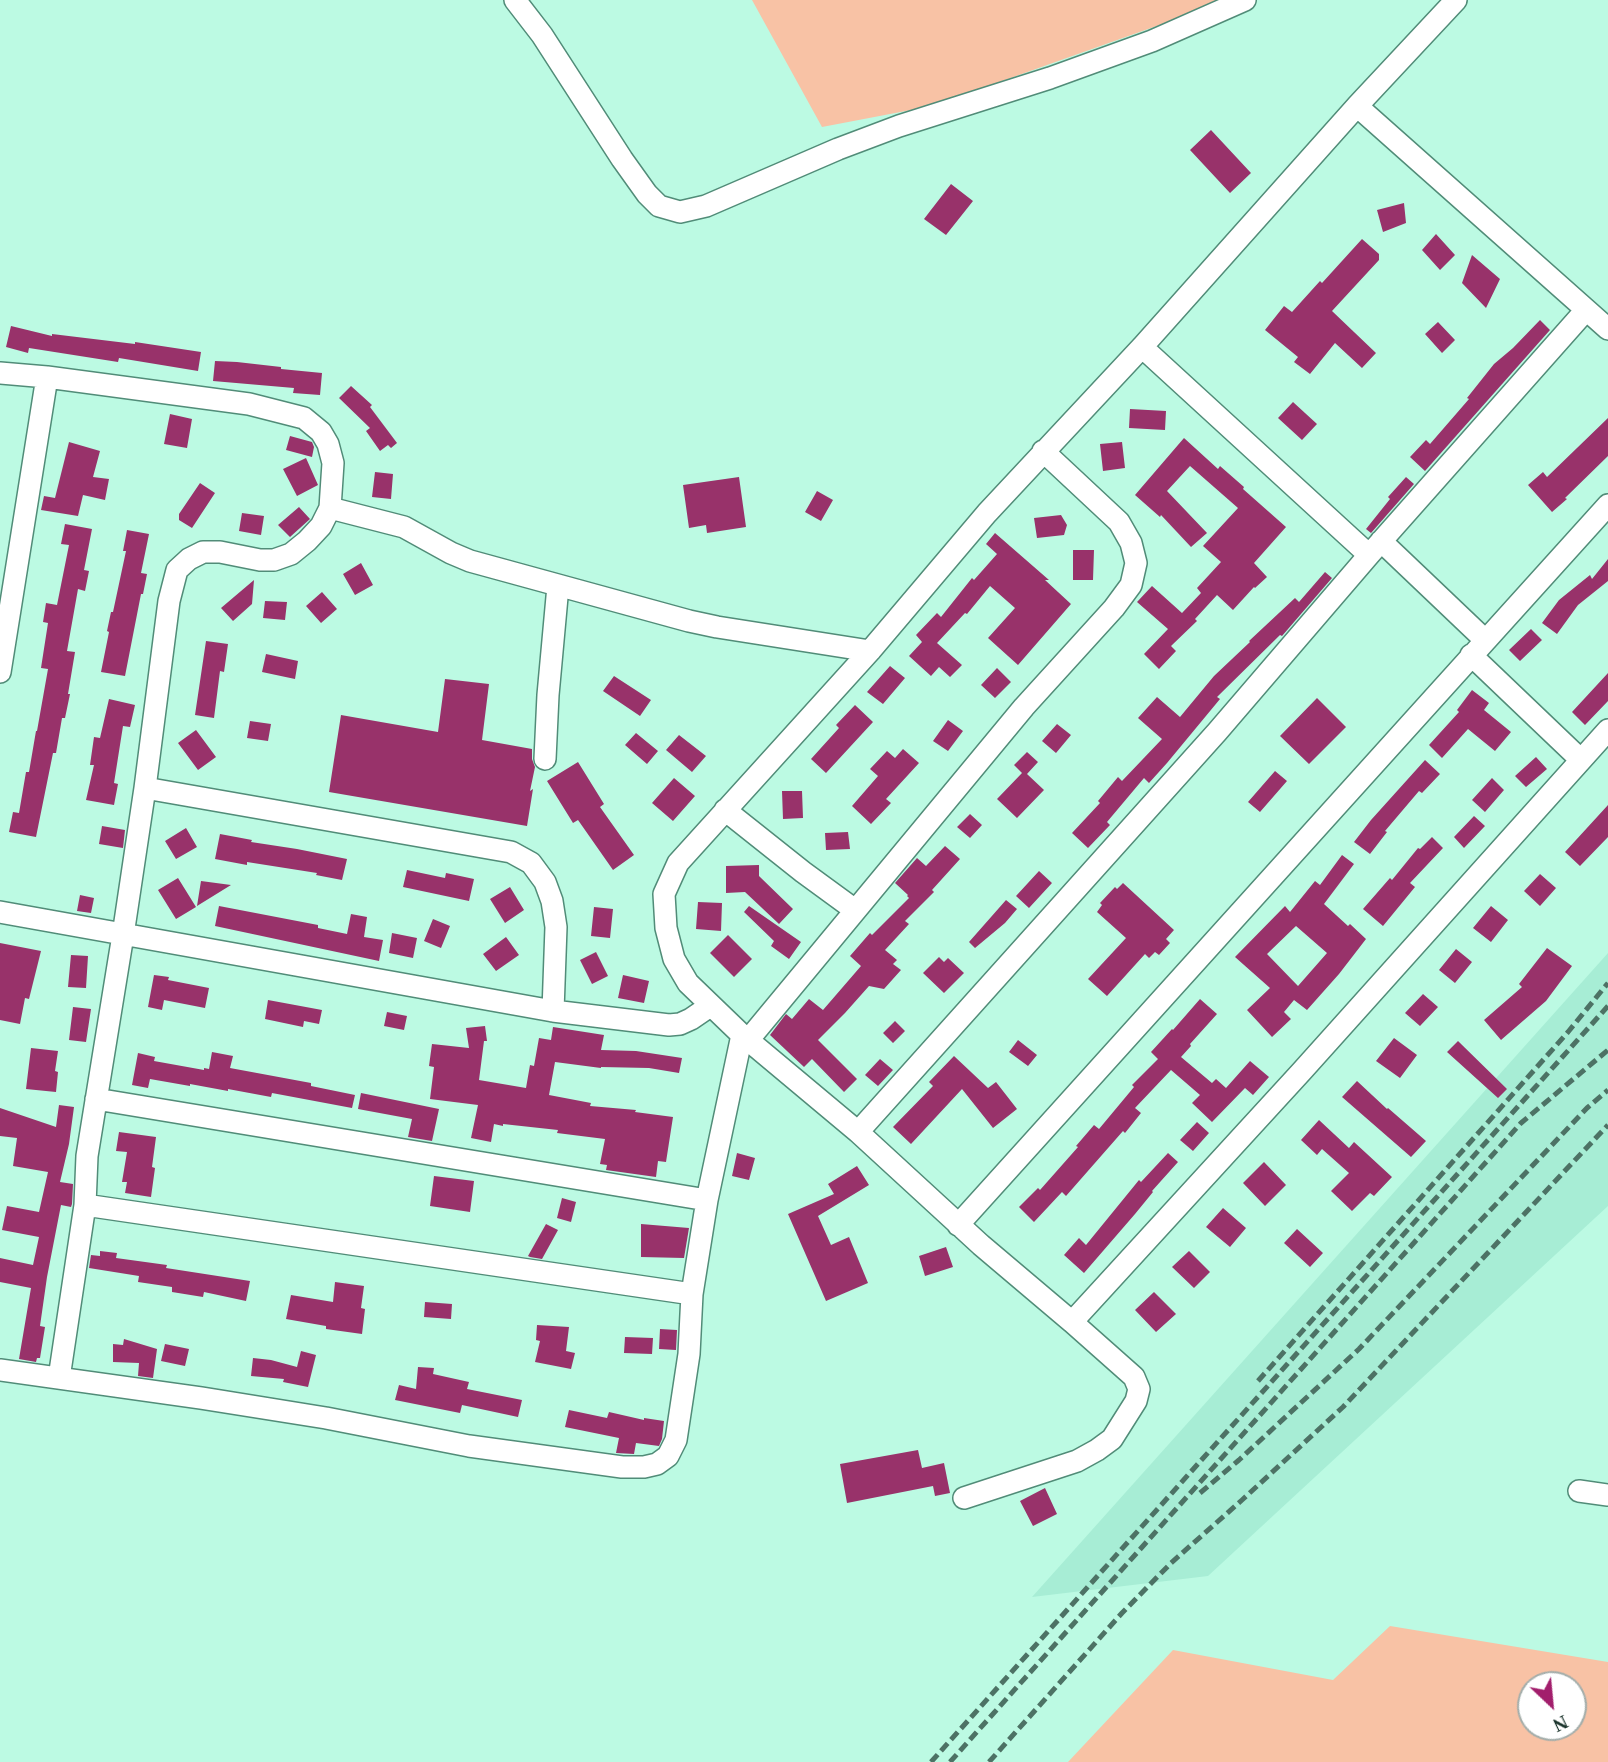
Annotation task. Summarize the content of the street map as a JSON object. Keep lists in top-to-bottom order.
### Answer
{
  "north": "bottom right"
}
